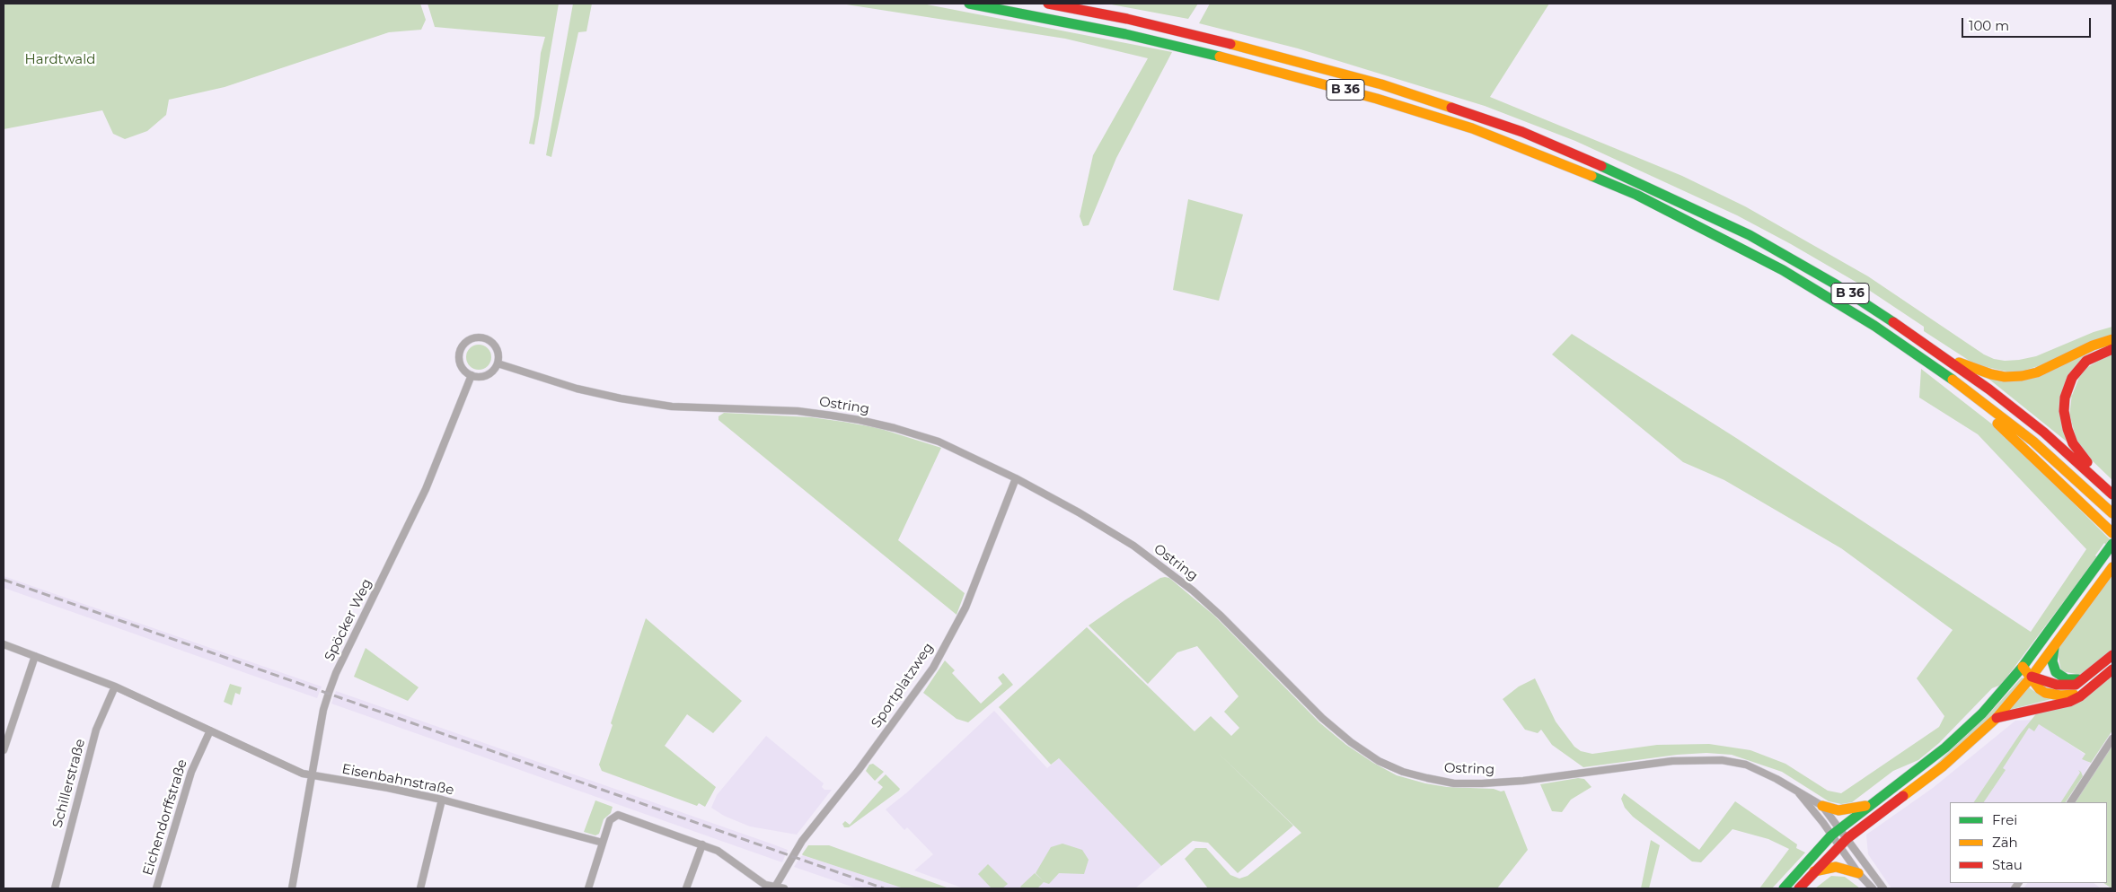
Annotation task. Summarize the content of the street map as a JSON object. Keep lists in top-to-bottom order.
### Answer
{
  "streets": {
    "main road": ["B 36"],
    "street": [
      "Ostring",
      "Spöcker Weg",
      "Sportplatzweg",
      "Eisenbahnstraße",
      "Schillerstraße",
      "Eichendorffstraße"
    ]
  },
  "crossings": [
    ["Ostring", "Spöcker Weg"],
    ["Ostring", "Sportplatzweg"],
    ["Spöcker Weg", "Eisenbahnstraße"],
    ["Eisenbahnstraße", "Schillerstraße"],
    ["Eisenbahnstraße", "Eichendorffstraße"]
  ],
  "parks": ["Hardtwald"],
  "legend": ["Frei", "Zäh", "Stau"],
  "scale_bar": "100 m"
}
